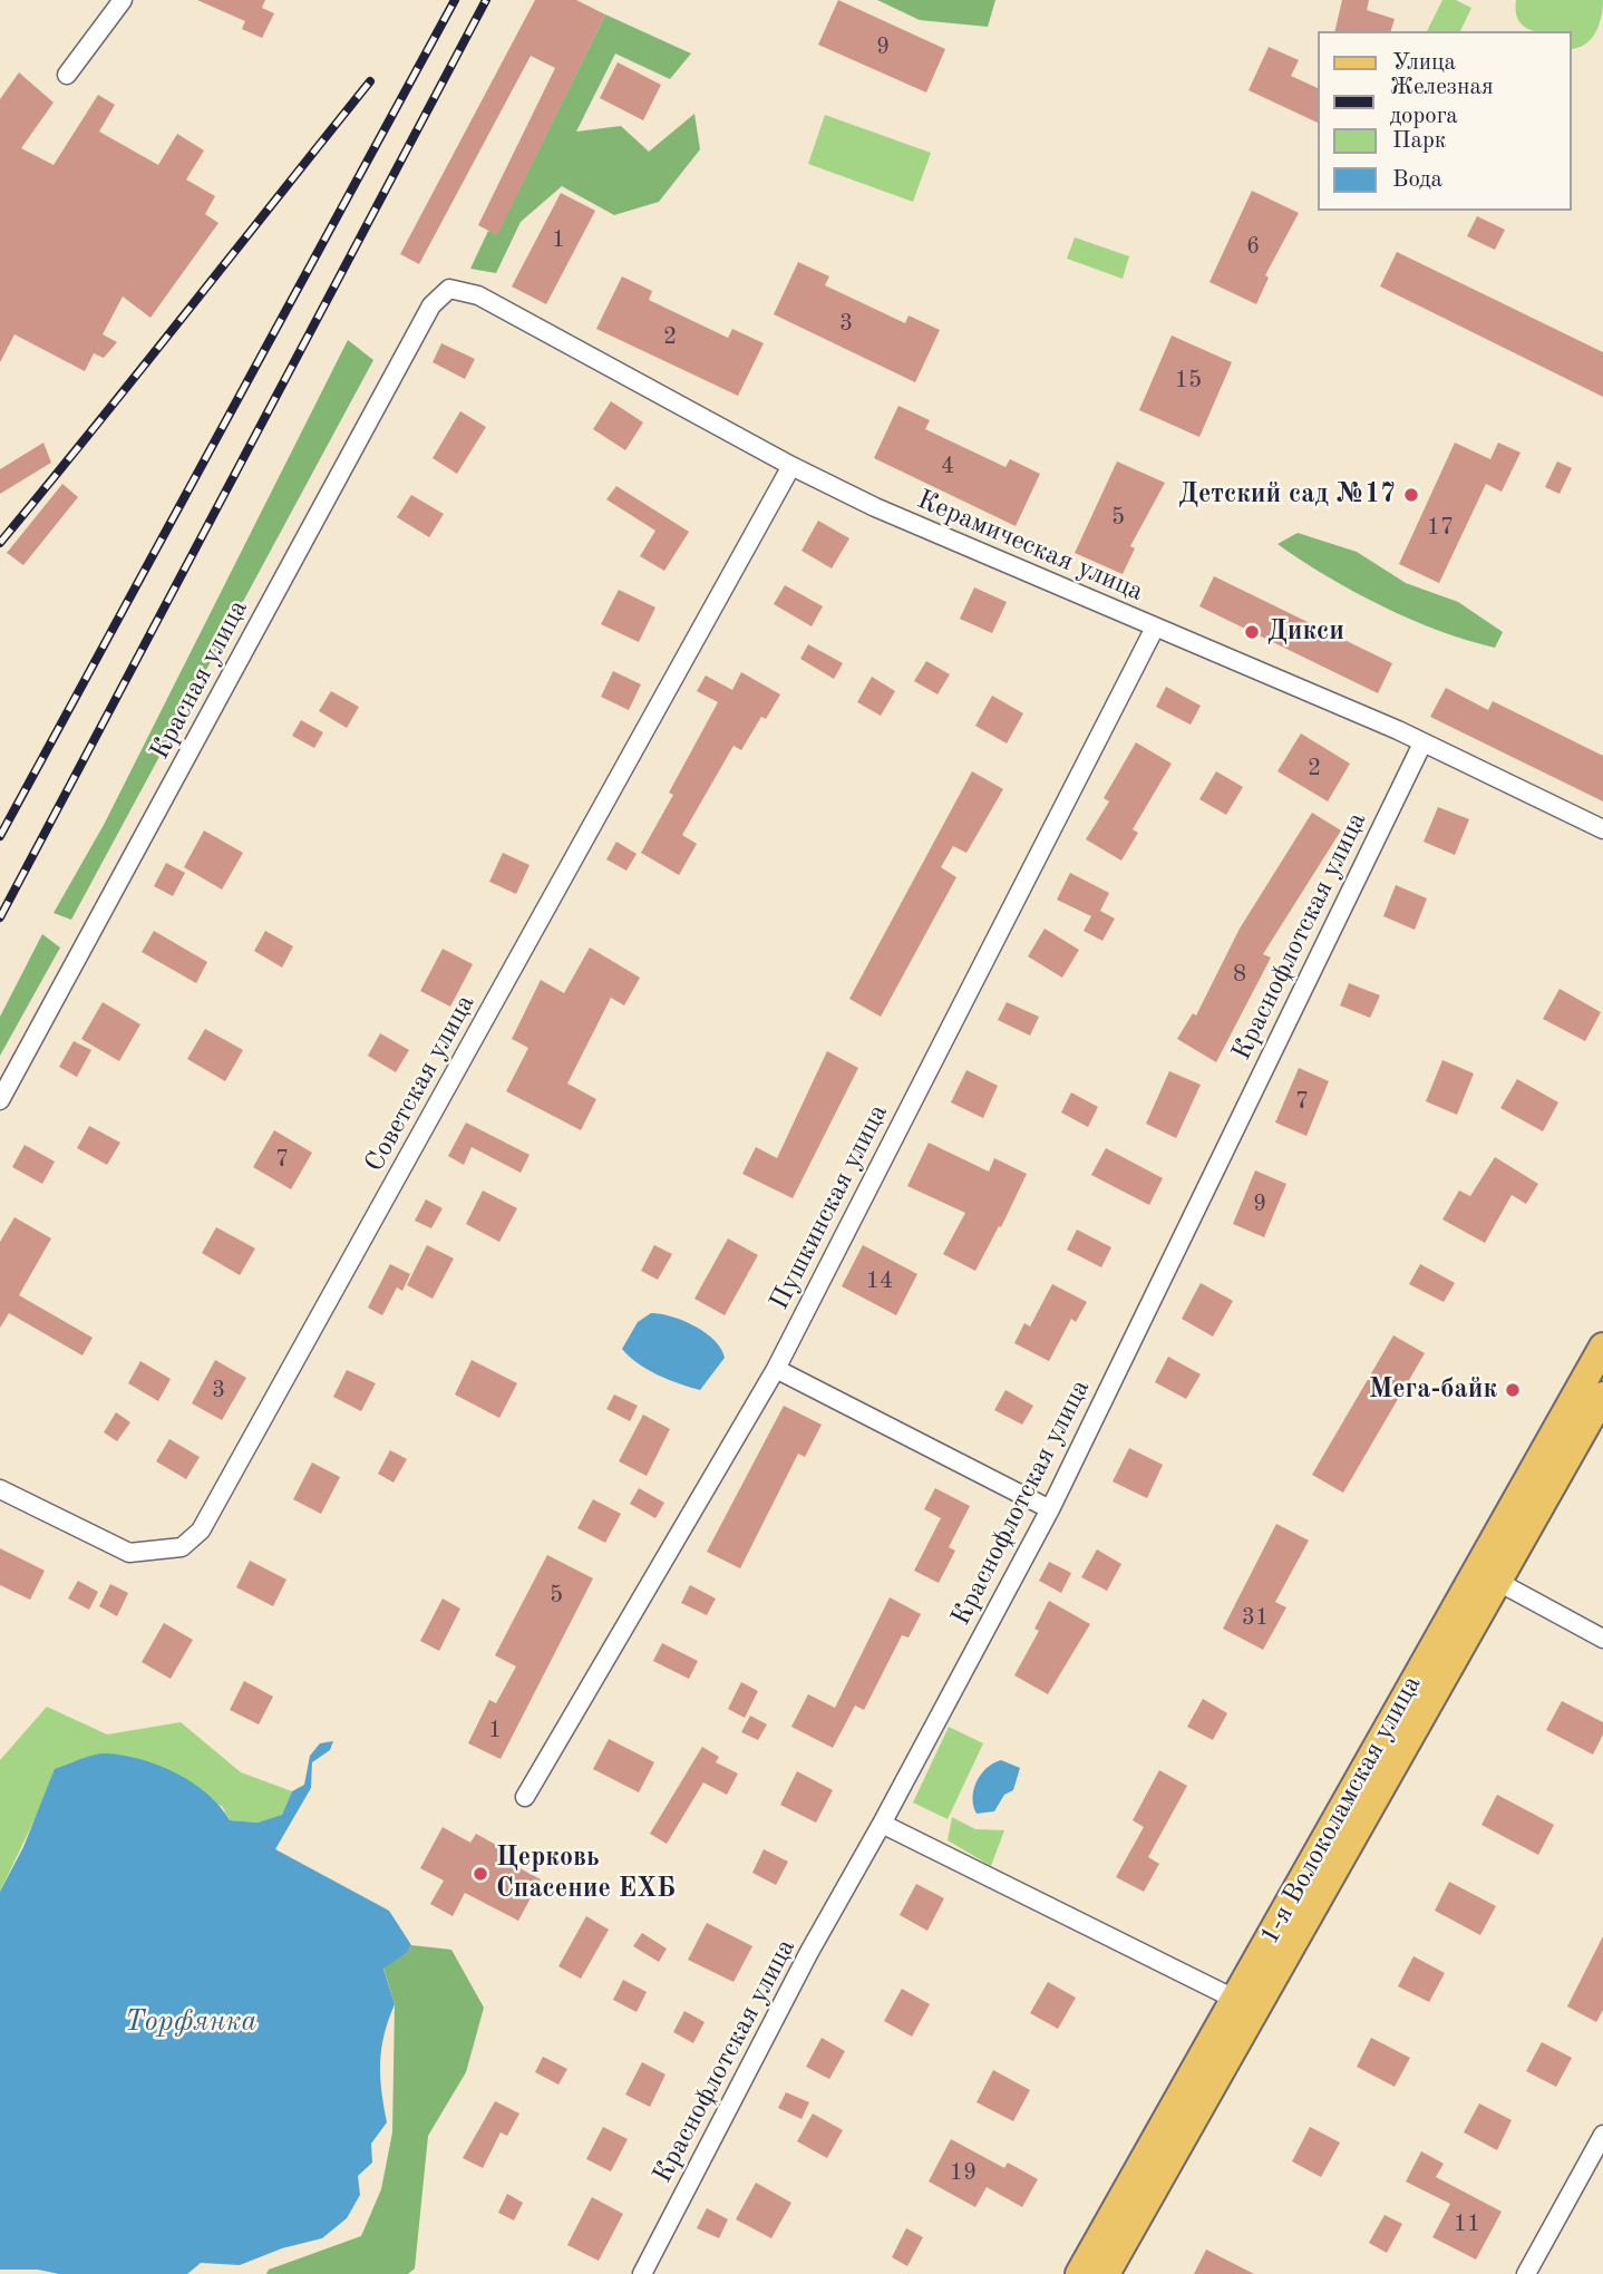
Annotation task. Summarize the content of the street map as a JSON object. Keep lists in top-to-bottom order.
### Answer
{
  "streets": {
    "main road": ["1-я Волоколамская улица"],
    "street": [
      "Керамическая улица",
      "Красная улица",
      "Краснофлотская улица",
      "Советская улица",
      "Пушкинская улица"
    ]
  },
  "crossings": [
    ["Керамическая улица", "Красная улица"],
    ["Керамическая улица", "Краснофлотская улица"],
    ["Керамическая улица", "Советская улица"],
    ["Керамическая улица", "Пушкинская улица"]
  ],
  "water": ["Торфянка"],
  "places": [
    "Детский сад №17",
    "Дикси",
    "Мега-байк",
    "Церковь Спасение ЕХБ"
  ],
  "house_numbers": [
    "9",
    "1",
    "6",
    "3",
    "2",
    "15",
    "4",
    "5",
    "17",
    "2",
    "8",
    "7",
    "7",
    "9",
    "14",
    "3",
    "5",
    "31",
    "1",
    "19",
    "11"
  ],
  "legend": [
    "Улица",
    "Железная дорога",
    "Парк",
    "Вода"
  ]
}
